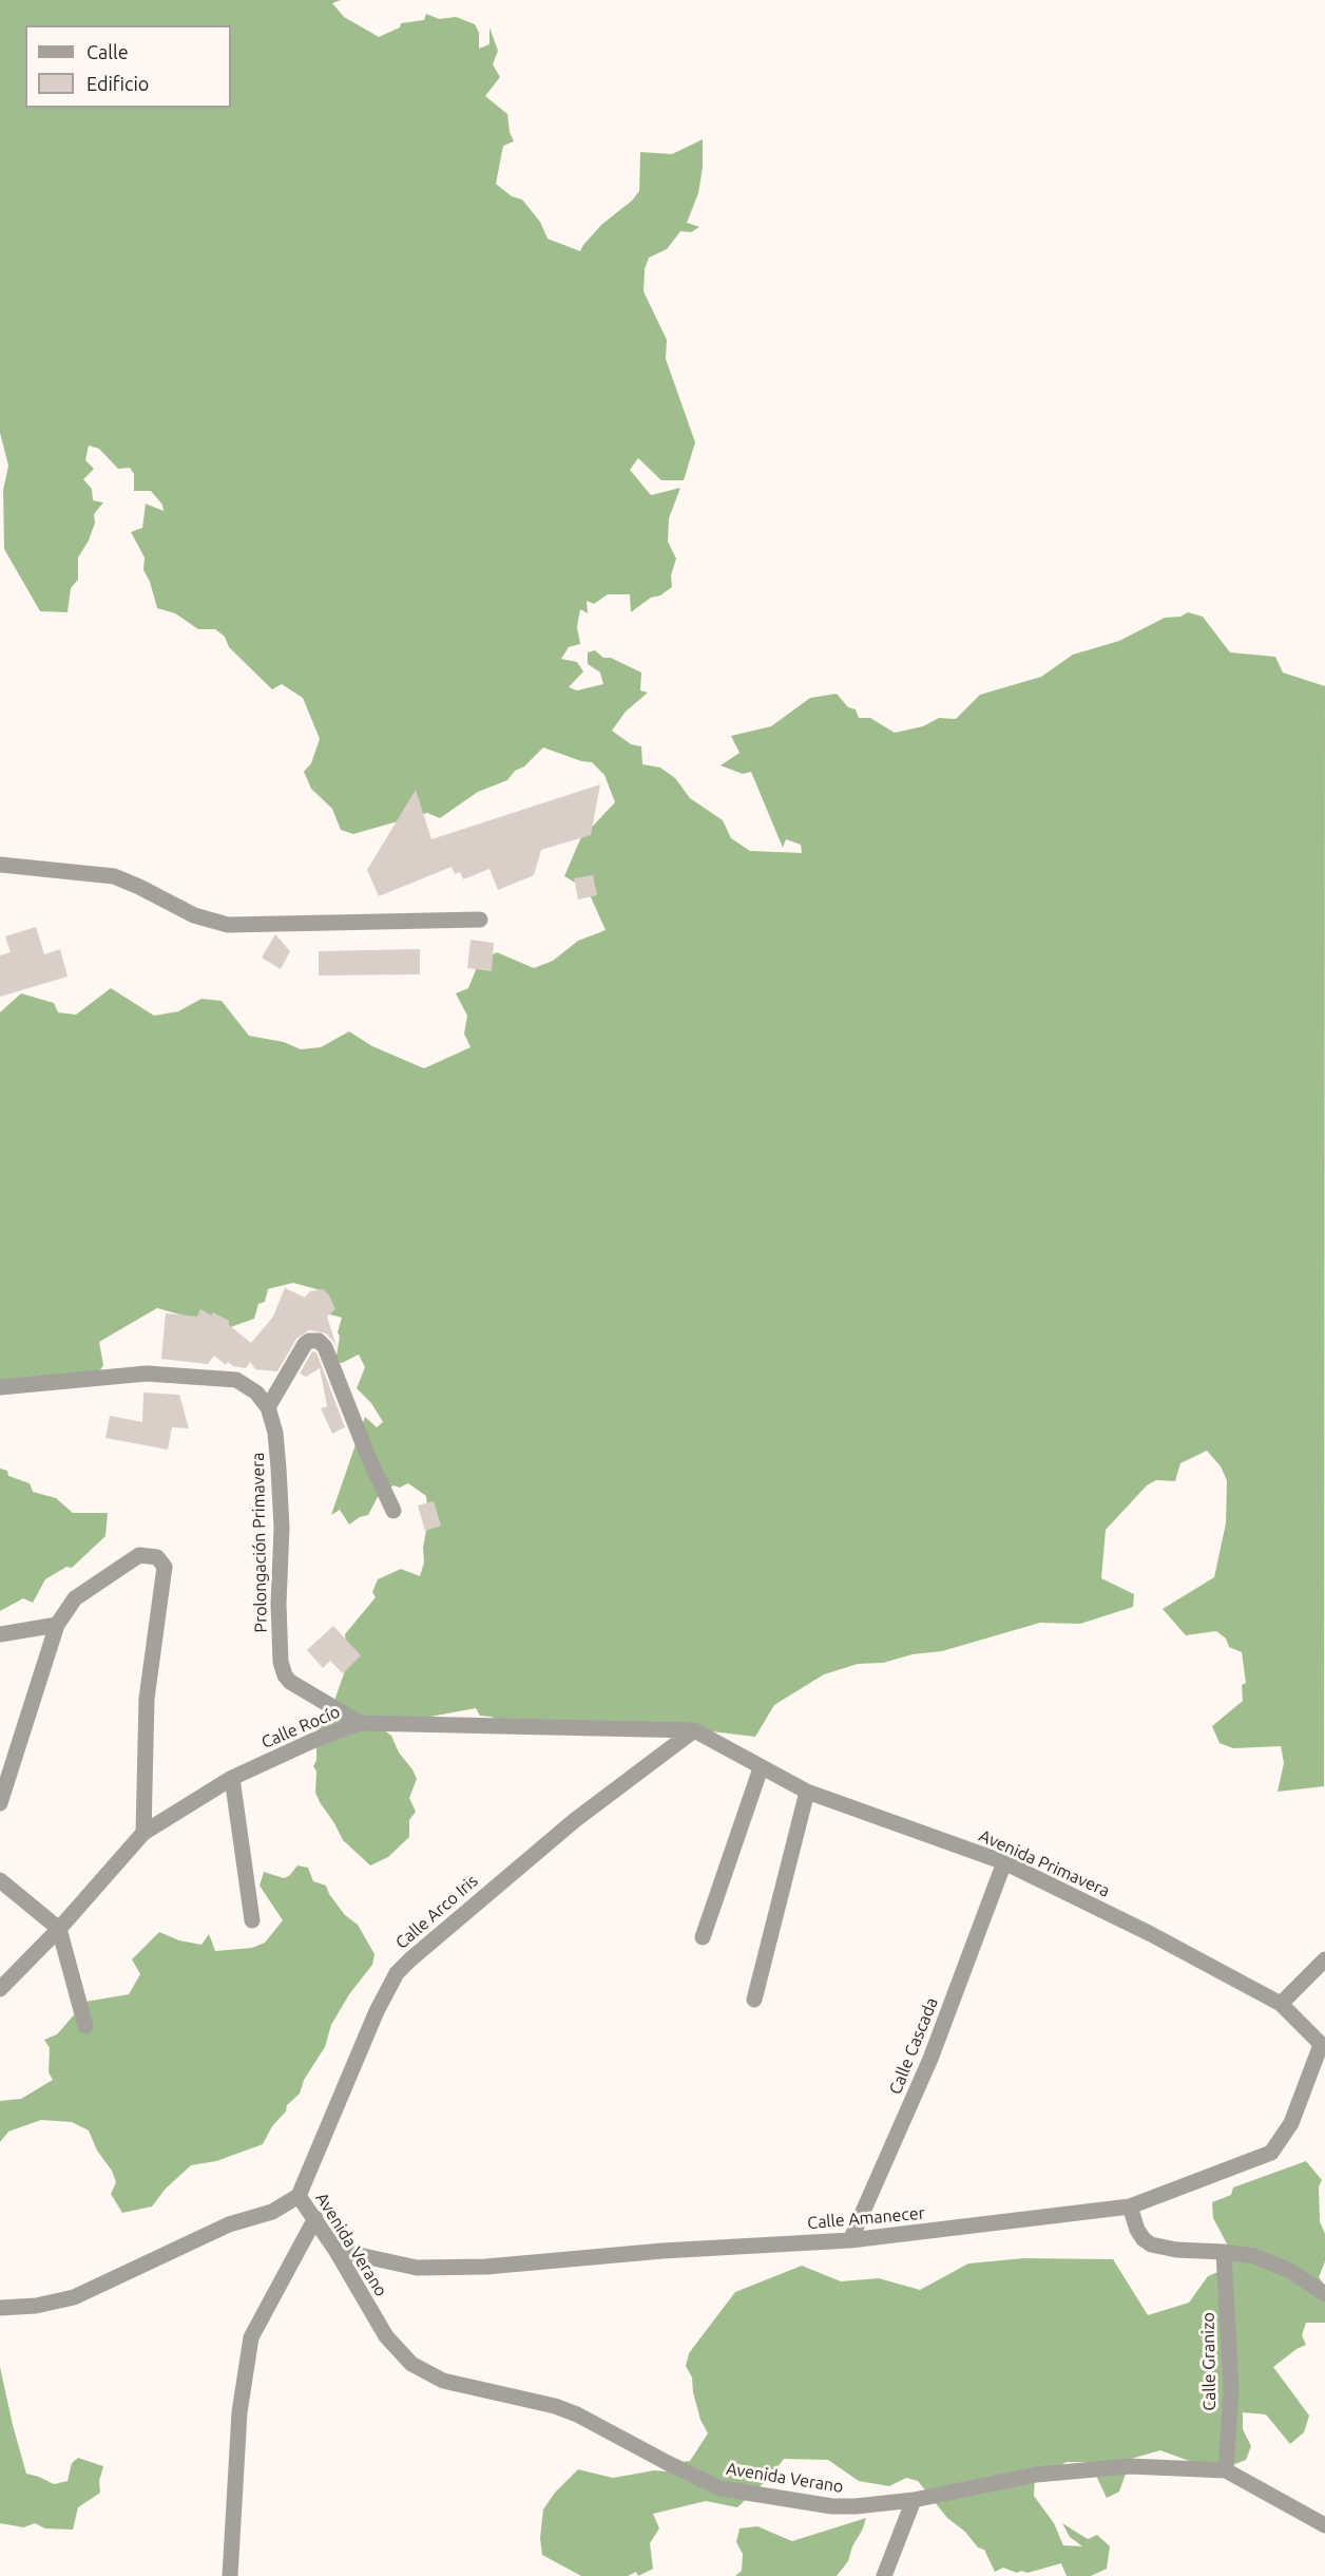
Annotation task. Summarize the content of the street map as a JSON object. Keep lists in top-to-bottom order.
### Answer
{
  "streets": {
    "street": [
      "Prolongación Primavera",
      "Calle Rocío",
      "Avenida Primavera",
      "Calle Arco Iris",
      "Calle Cascada",
      "Calle Amanecer",
      "Avenida Verano",
      "Calle Granizo"
    ]
  },
  "crossings": [
    ["Prolongación Primavera", "Calle Rocío"],
    ["Calle Rocío", "Avenida Primavera"],
    ["Calle Rocío", "Calle Arco Iris"],
    ["Avenida Primavera", "Calle Arco Iris"],
    ["Avenida Primavera", "Calle Cascada"],
    ["Avenida Primavera", "Calle Amanecer"],
    ["Calle Arco Iris", "Avenida Verano"],
    ["Calle Cascada", "Calle Amanecer"],
    ["Calle Amanecer", "Avenida Verano"],
    ["Avenida Verano", "Calle Granizo"]
  ],
  "legend": ["Calle", "Edificio"]
}
